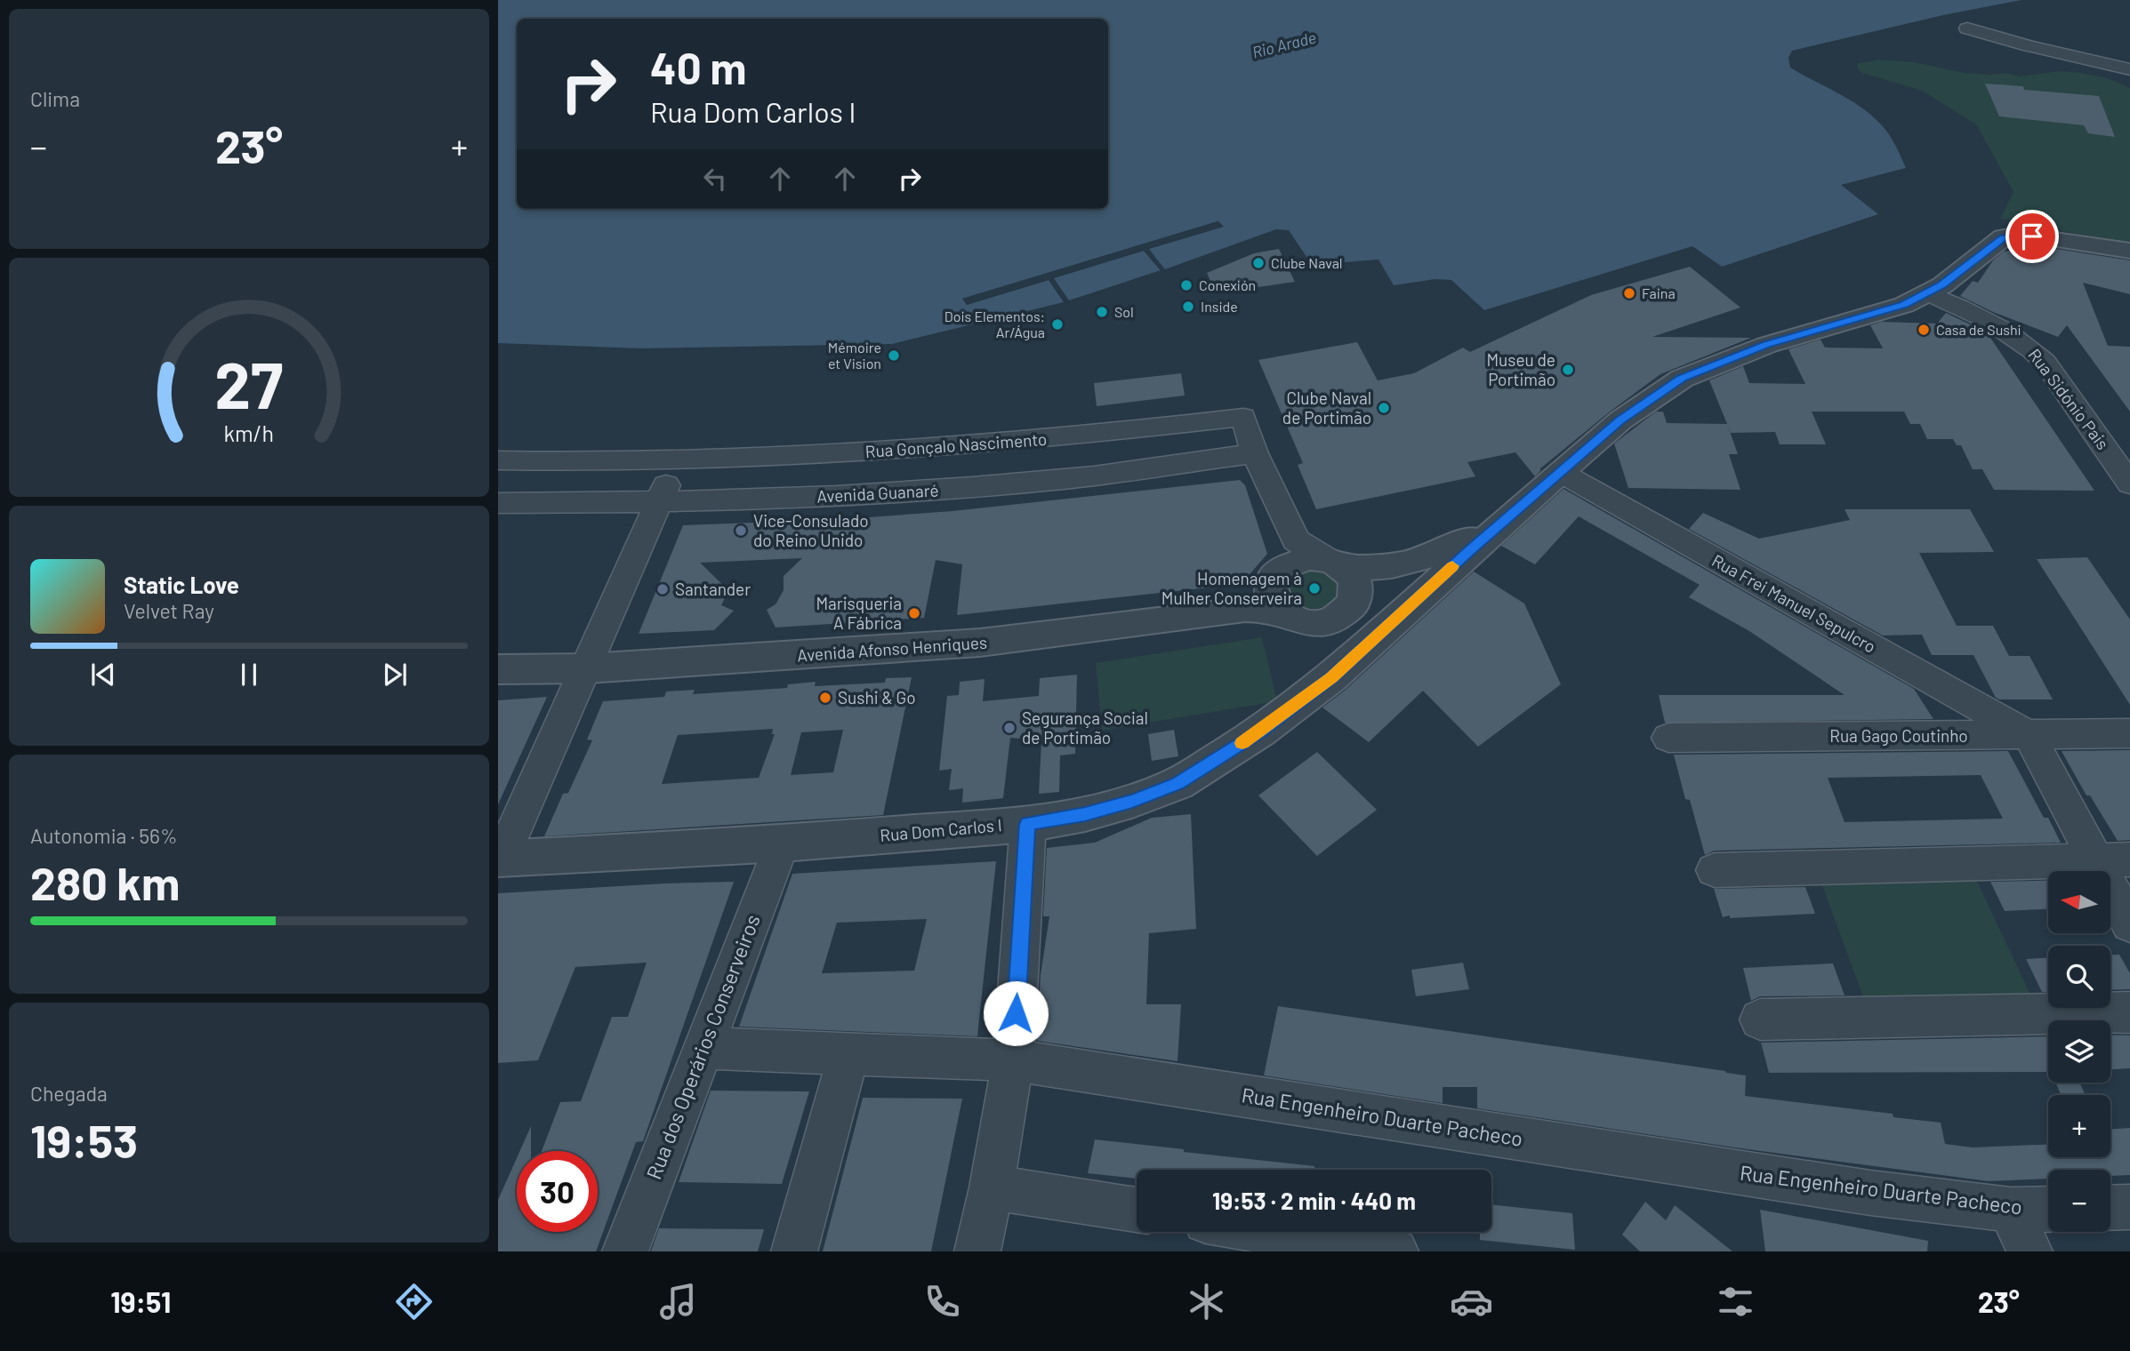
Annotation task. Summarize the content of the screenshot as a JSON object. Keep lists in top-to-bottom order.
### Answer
{
  "streets": {
    "street": [
      "Rua Sidónio Pais",
      "Rua Gonçalo Nascimento",
      "Avenida Guanaré",
      "Rua Frei Manuel Sepulcro",
      "Avenida Afonso Henriques",
      "Rua Gago Coutinho",
      "Rua Dom Carlos I",
      "Rua dos Operários Conserveiros",
      "Rua Engenheiro Duarte Pacheco"
    ]
  },
  "crossings": [
    ["Rua Sidónio Pais", "Rua Dom Carlos I"],
    ["Rua Gonçalo Nascimento", "Avenida Guanaré"],
    ["Rua Gonçalo Nascimento", "Avenida Afonso Henriques"],
    ["Rua Frei Manuel Sepulcro", "Rua Gago Coutinho"],
    ["Rua Frei Manuel Sepulcro", "Rua Dom Carlos I"],
    ["Rua Dom Carlos I", "Rua dos Operários Conserveiros"],
    ["Rua dos Operários Conserveiros", "Rua Engenheiro Duarte Pacheco"]
  ],
  "water": ["Rio Arade"],
  "places": [
    "Clube Naval",
    "Conexión",
    "Faina",
    "Inside",
    "Sol",
    "Dois Elementos: Ar/Água",
    "Casa de Sushi",
    "Mémoire et Vision",
    "Museu de Portimão",
    "Clube Naval de Portimão",
    "Vice-Consulado do Reino Unido",
    "Homenagem à Mulher Conserveira",
    "Santander",
    "Marisqueria A Fábrica",
    "Sushi & Go",
    "Segurança Social de Portimão"
  ],
  "north": "left",
  "page": {
    "tile": [
      "Clima",
      ["Autonomia · 56%", "280 km"],
      ["Chegada", "19:53"]
    ],
    "turn": ["40 m", "Rua Dom Carlos I"],
    "heat": ["−", "23°", "+"],
    "song": ["Static Love", "Velvet Ray"],
    "map_buttons": ["+", "−"],
    "limit": "30",
    "trip": "19:53 · 2 min · 440 m",
    "tabs": ["19:51", "23°"],
    "gauge": ["27", "km/h"]
  }
}
